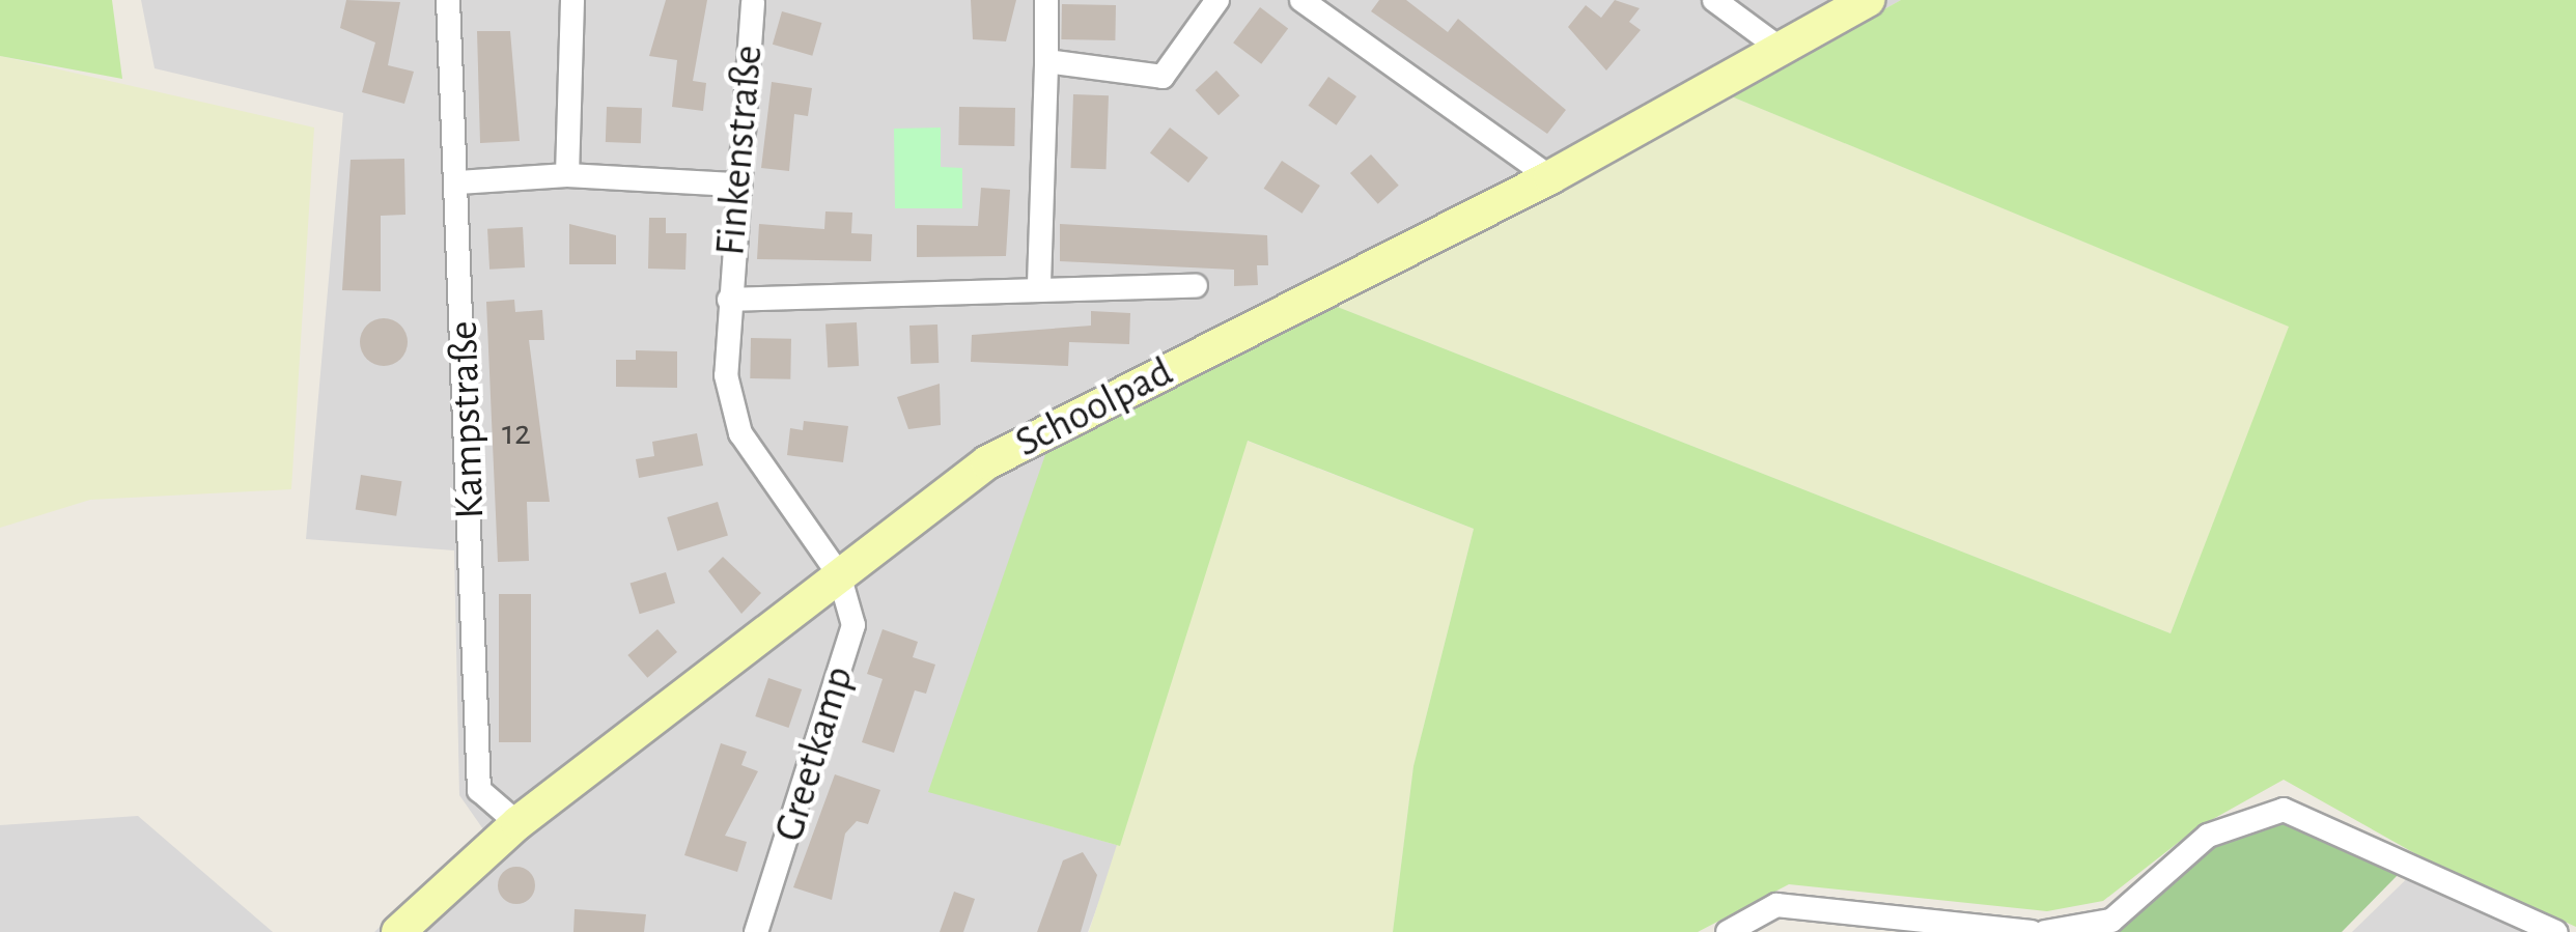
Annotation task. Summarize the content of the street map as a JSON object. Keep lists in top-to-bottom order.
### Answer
{
  "streets": {
    "street": [
      "Finkenstraße",
      "Schoolpad",
      "Kampstraße",
      "Greetkamp"
    ]
  },
  "crossings": [
    ["Finkenstraße", "Schoolpad"],
    ["Finkenstraße", "Greetkamp"],
    ["Schoolpad", "Kampstraße"],
    ["Schoolpad", "Greetkamp"]
  ],
  "house_numbers": ["12"]
}
